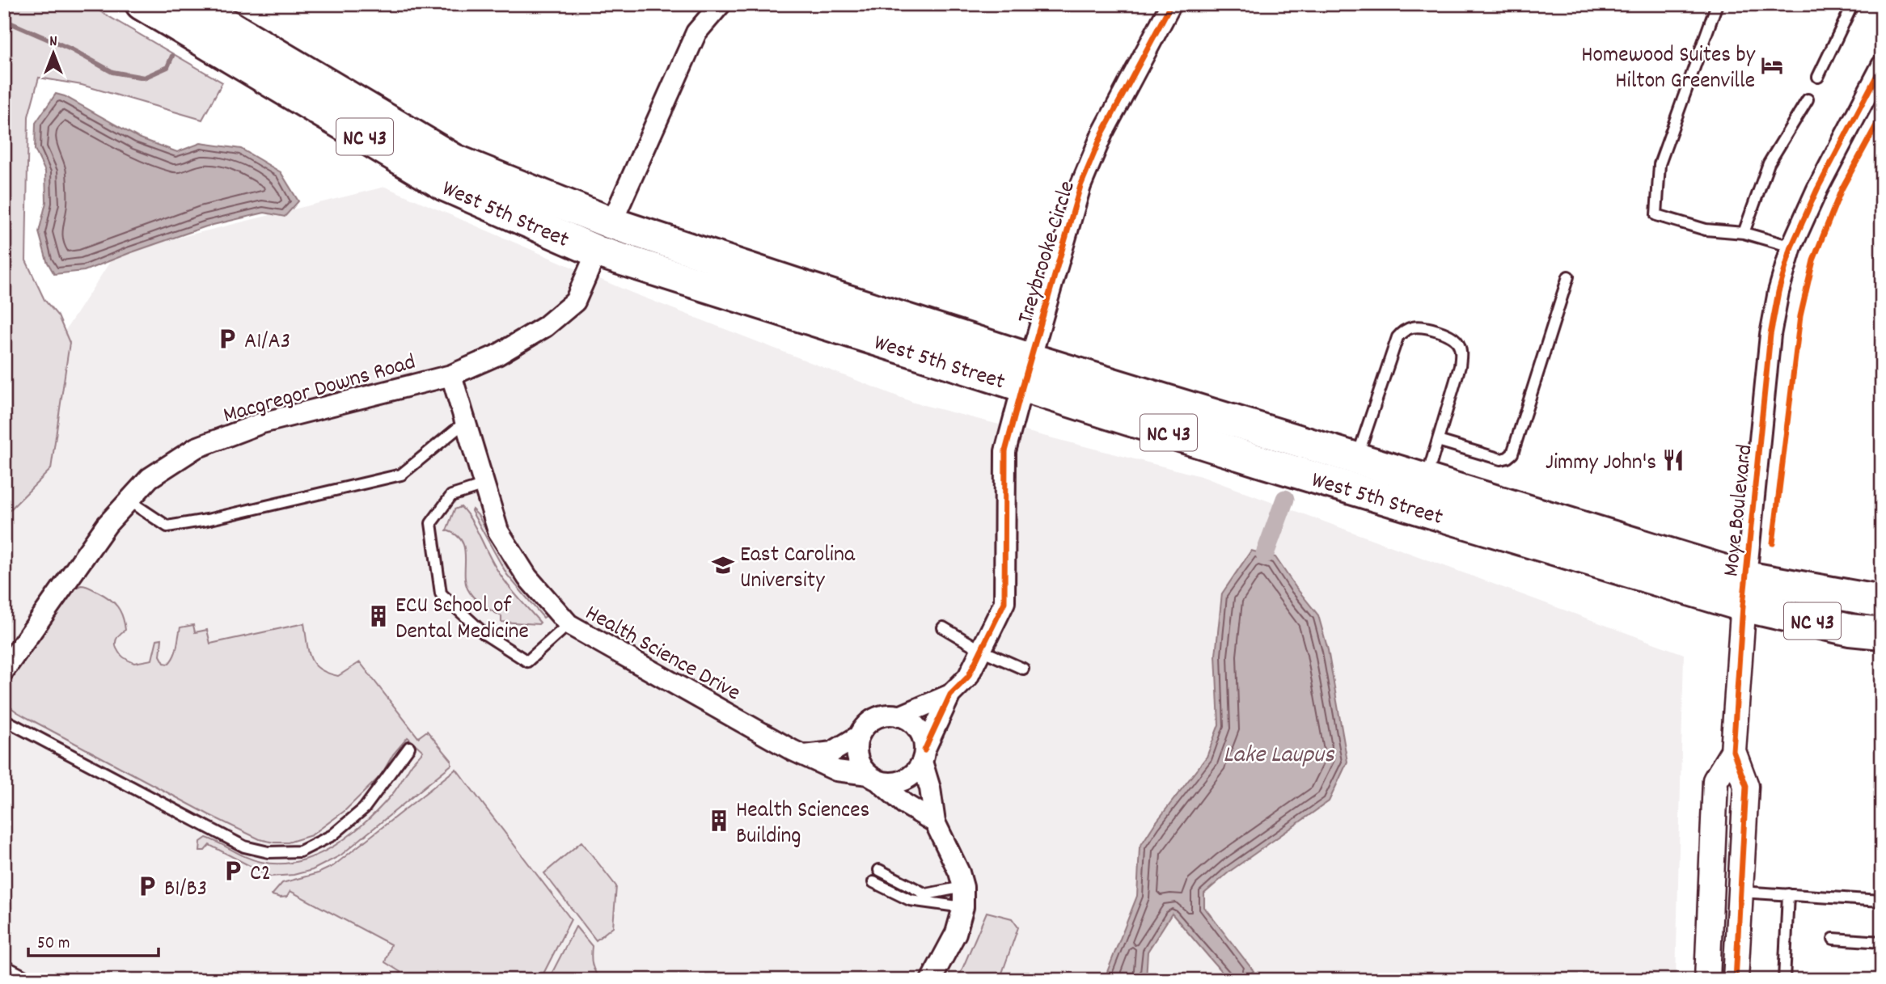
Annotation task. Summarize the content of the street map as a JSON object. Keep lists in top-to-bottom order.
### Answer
{
  "streets": {
    "main road": ["NC 43", "West 5th Street"],
    "street": [
      "Treybrooke Circle",
      "Macgregor Downs Road",
      "Moye Boulevard",
      "Health Science Drive"
    ]
  },
  "crossings": [
    ["West 5th Street", "Treybrooke Circle"],
    ["West 5th Street", "Macgregor Downs Road"],
    ["West 5th Street", "Moye Boulevard"],
    ["Macgregor Downs Road", "Health Science Drive"]
  ],
  "water": ["Lake Laupus"],
  "places": {
    "hotel": ["Homewood Suites by Hilton Greenville"],
    "parking": ["A1/A3", "C2", "B1/B3"],
    "restaurant": ["Jimmy John's"],
    "school or university": ["East Carolina University"],
    "building": ["ECU School of Dental Medicine", "Health Sciences Building"]
  },
  "scale_bar": "50 m",
  "north": "top"
}
